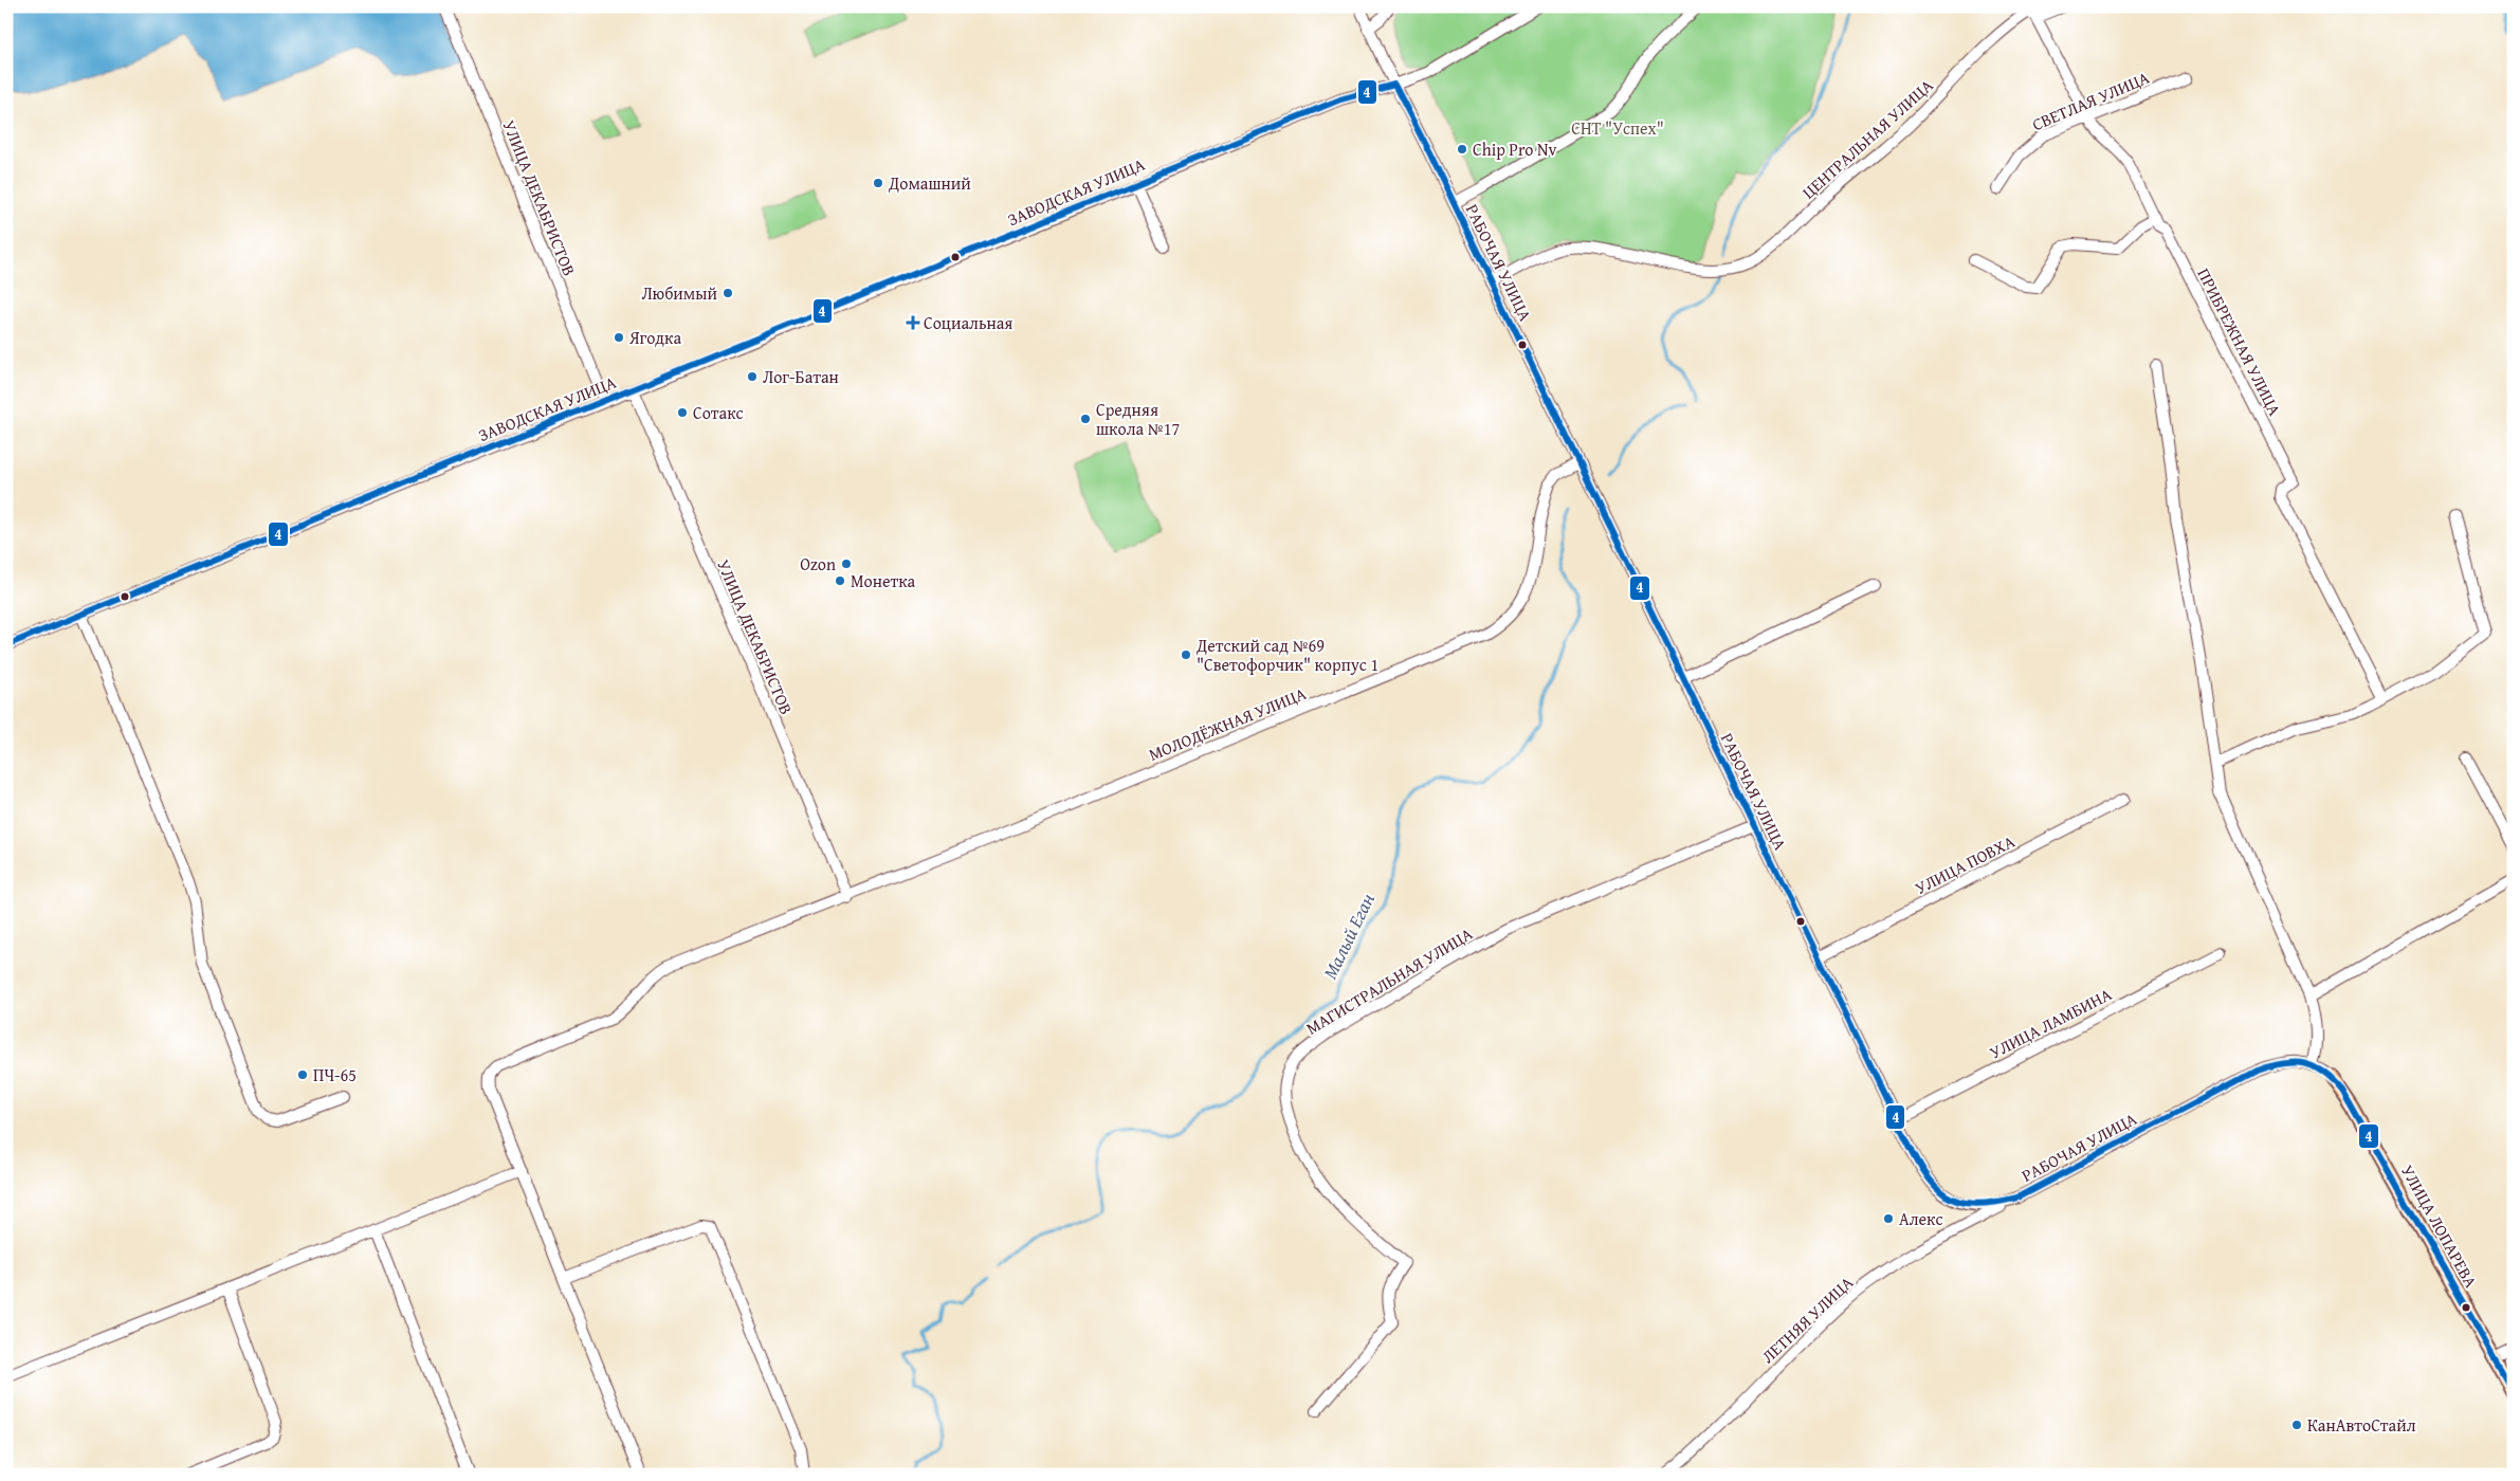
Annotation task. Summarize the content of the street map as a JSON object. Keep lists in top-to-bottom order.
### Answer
{
  "streets": {
    "main road": ["УЛИЦА ЛОПАРЕВА"],
    "street": [
      "СВЕТЛАЯ УЛИЦА",
      "ЦЕНТРАЛЬНАЯ УЛИЦА",
      "ЗАВОДСКАЯ УЛИЦА",
      "УЛИЦА ДЕКАБРИСТОВ",
      "РАБОЧАЯ УЛИЦА",
      "ПРИБРЕЖНАЯ УЛИЦА",
      "МОЛОДЁЖНАЯ УЛИЦА",
      "УЛИЦА ПОВХА",
      "МАГИСТРАЛЬНАЯ УЛИЦА",
      "УЛИЦА ЛАМБИНА",
      "ЛЕТНЯЯ УЛИЦА"
    ]
  },
  "crossings": [
    ["СВЕТЛАЯ УЛИЦА", "ПРИБРЕЖНАЯ УЛИЦА"],
    ["ЦЕНТРАЛЬНАЯ УЛИЦА", "РАБОЧАЯ УЛИЦА"],
    ["ЦЕНТРАЛЬНАЯ УЛИЦА", "ПРИБРЕЖНАЯ УЛИЦА"],
    ["ЗАВОДСКАЯ УЛИЦА", "УЛИЦА ДЕКАБРИСТОВ"],
    ["ЗАВОДСКАЯ УЛИЦА", "РАБОЧАЯ УЛИЦА"],
    ["УЛИЦА ДЕКАБРИСТОВ", "МОЛОДЁЖНАЯ УЛИЦА"],
    ["РАБОЧАЯ УЛИЦА", "МОЛОДЁЖНАЯ УЛИЦА"],
    ["РАБОЧАЯ УЛИЦА", "УЛИЦА ПОВХА"],
    ["РАБОЧАЯ УЛИЦА", "МАГИСТРАЛЬНАЯ УЛИЦА"],
    ["РАБОЧАЯ УЛИЦА", "УЛИЦА ЛАМБИНА"],
    ["РАБОЧАЯ УЛИЦА", "УЛИЦА ЛОПАРЕВА"],
    ["РАБОЧАЯ УЛИЦА", "ЛЕТНЯЯ УЛИЦА"]
  ],
  "water": ["Малый Еган"],
  "parks": ["СНТ \"Успех\""],
  "places": {
    "other": [
      "Chip Pro Nv",
      "Домашний",
      "Любимый",
      "Ягодка",
      "Лог-Батан",
      "Сотакс",
      "Средняя школа №17",
      "Ozon",
      "Монетка",
      "Детский сад №69 \"Светофорчик\" корпус 1",
      "ПЧ-65",
      "Алекс",
      "КанАвтоСтайл"
    ],
    "health": ["Социальная"]
  },
  "lines": ["transit line 4"]
}
